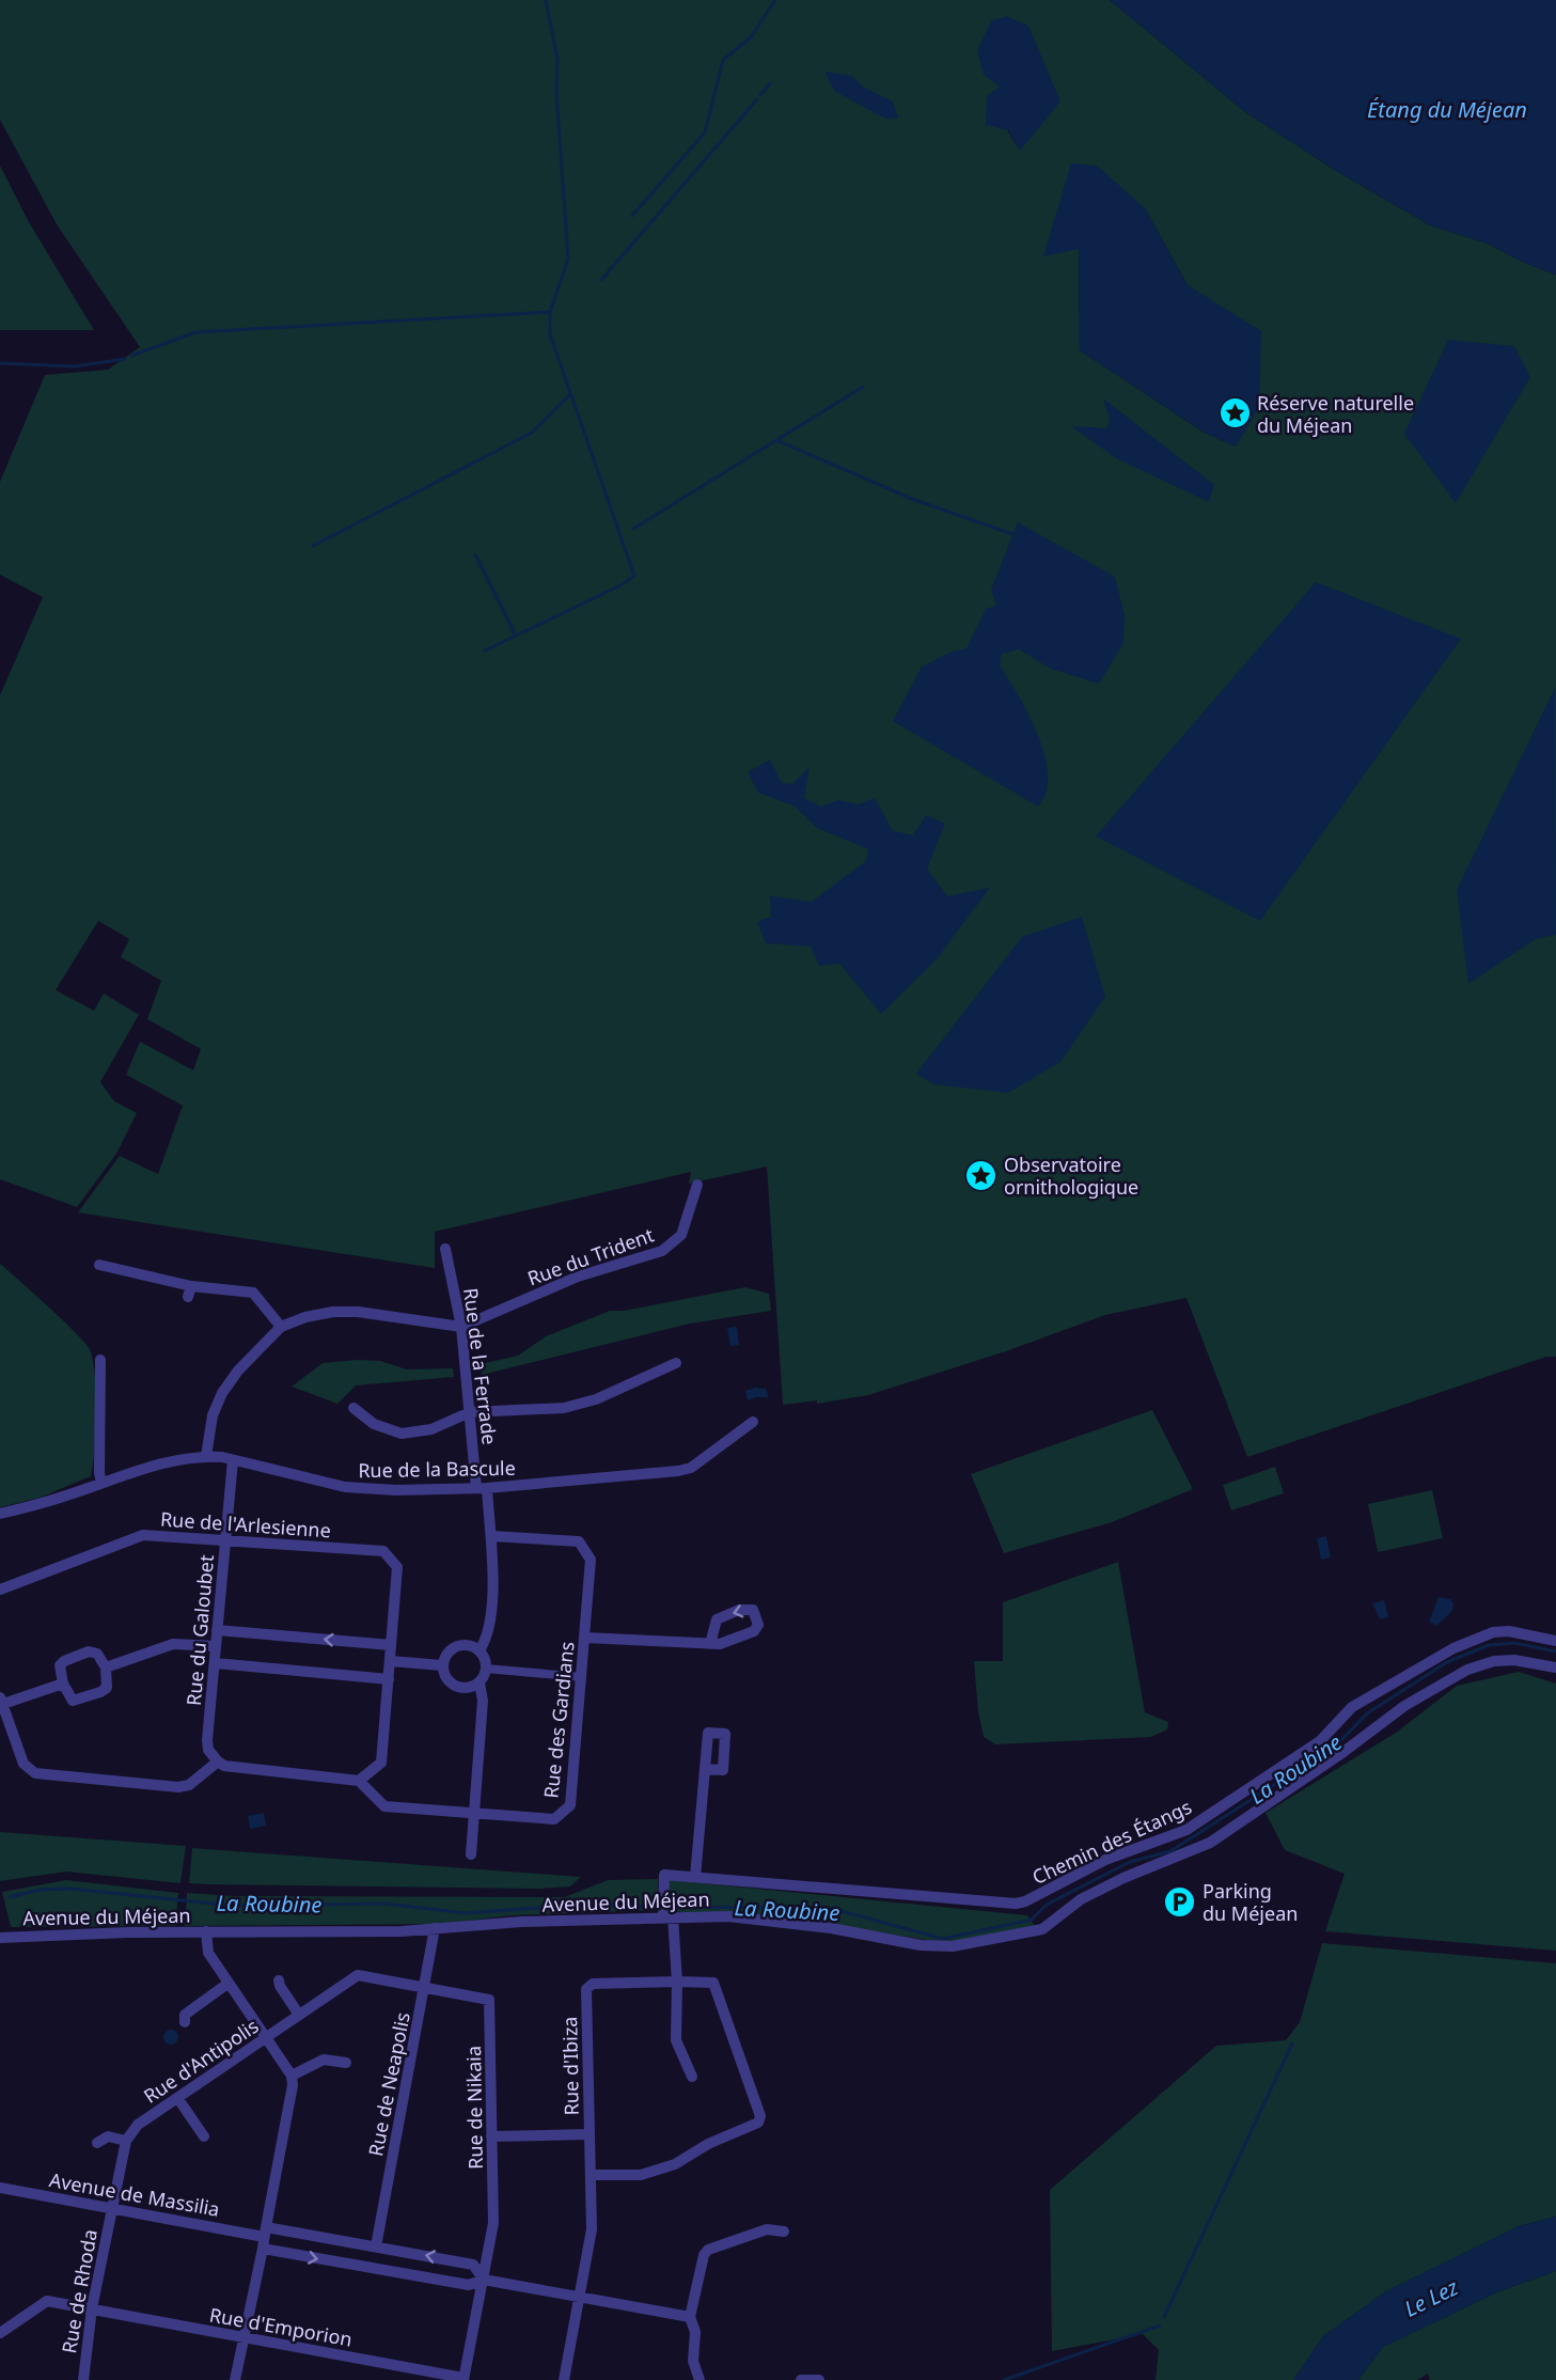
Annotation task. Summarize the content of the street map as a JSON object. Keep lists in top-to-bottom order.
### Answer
{
  "streets": {
    "street": [
      "Rue du Trident",
      "Rue de la Ferrade",
      "Rue de la Bascule",
      "Rue de l'Arlesienne",
      "Rue du Galoubet",
      "Rue des Gardians",
      "Chemin des Étangs",
      "Avenue du Méjean",
      "Rue d'Antipolis",
      "Rue d'Ibiza",
      "Rue de Neapolis",
      "Rue de Nikaia",
      "Avenue de Massilia",
      "Rue de Rhoda",
      "Rue d'Emporion"
    ]
  },
  "crossings": [
    ["Rue du Trident", "Rue de la Ferrade"],
    ["Rue de la Ferrade", "Rue de la Bascule"],
    ["Rue de la Ferrade", "Rue des Gardians"],
    ["Rue de la Bascule", "Rue du Galoubet"],
    ["Rue de l'Arlesienne", "Rue du Galoubet"],
    ["Rue de l'Arlesienne", "Rue des Gardians"],
    ["Chemin des Étangs", "Avenue du Méjean"],
    ["Avenue du Méjean", "Rue de Neapolis"],
    ["Rue d'Antipolis", "Rue de Neapolis"],
    ["Rue d'Antipolis", "Rue de Nikaia"],
    ["Rue d'Ibiza", "Avenue de Massilia"],
    ["Rue de Neapolis", "Rue de Nikaia"],
    ["Rue de Neapolis", "Avenue de Massilia"],
    ["Rue de Nikaia", "Avenue de Massilia"],
    ["Rue de Nikaia", "Rue d'Emporion"],
    ["Avenue de Massilia", "Rue de Rhoda"],
    ["Rue de Rhoda", "Rue d'Emporion"]
  ],
  "water": ["Étang du Méjean", "La Roubine", "Le Lez"],
  "places": {
    "place": ["Réserve naturelle du Méjean", "Observatoire ornithologique"],
    "parking": ["Parking du Méjean"]
  }
}
